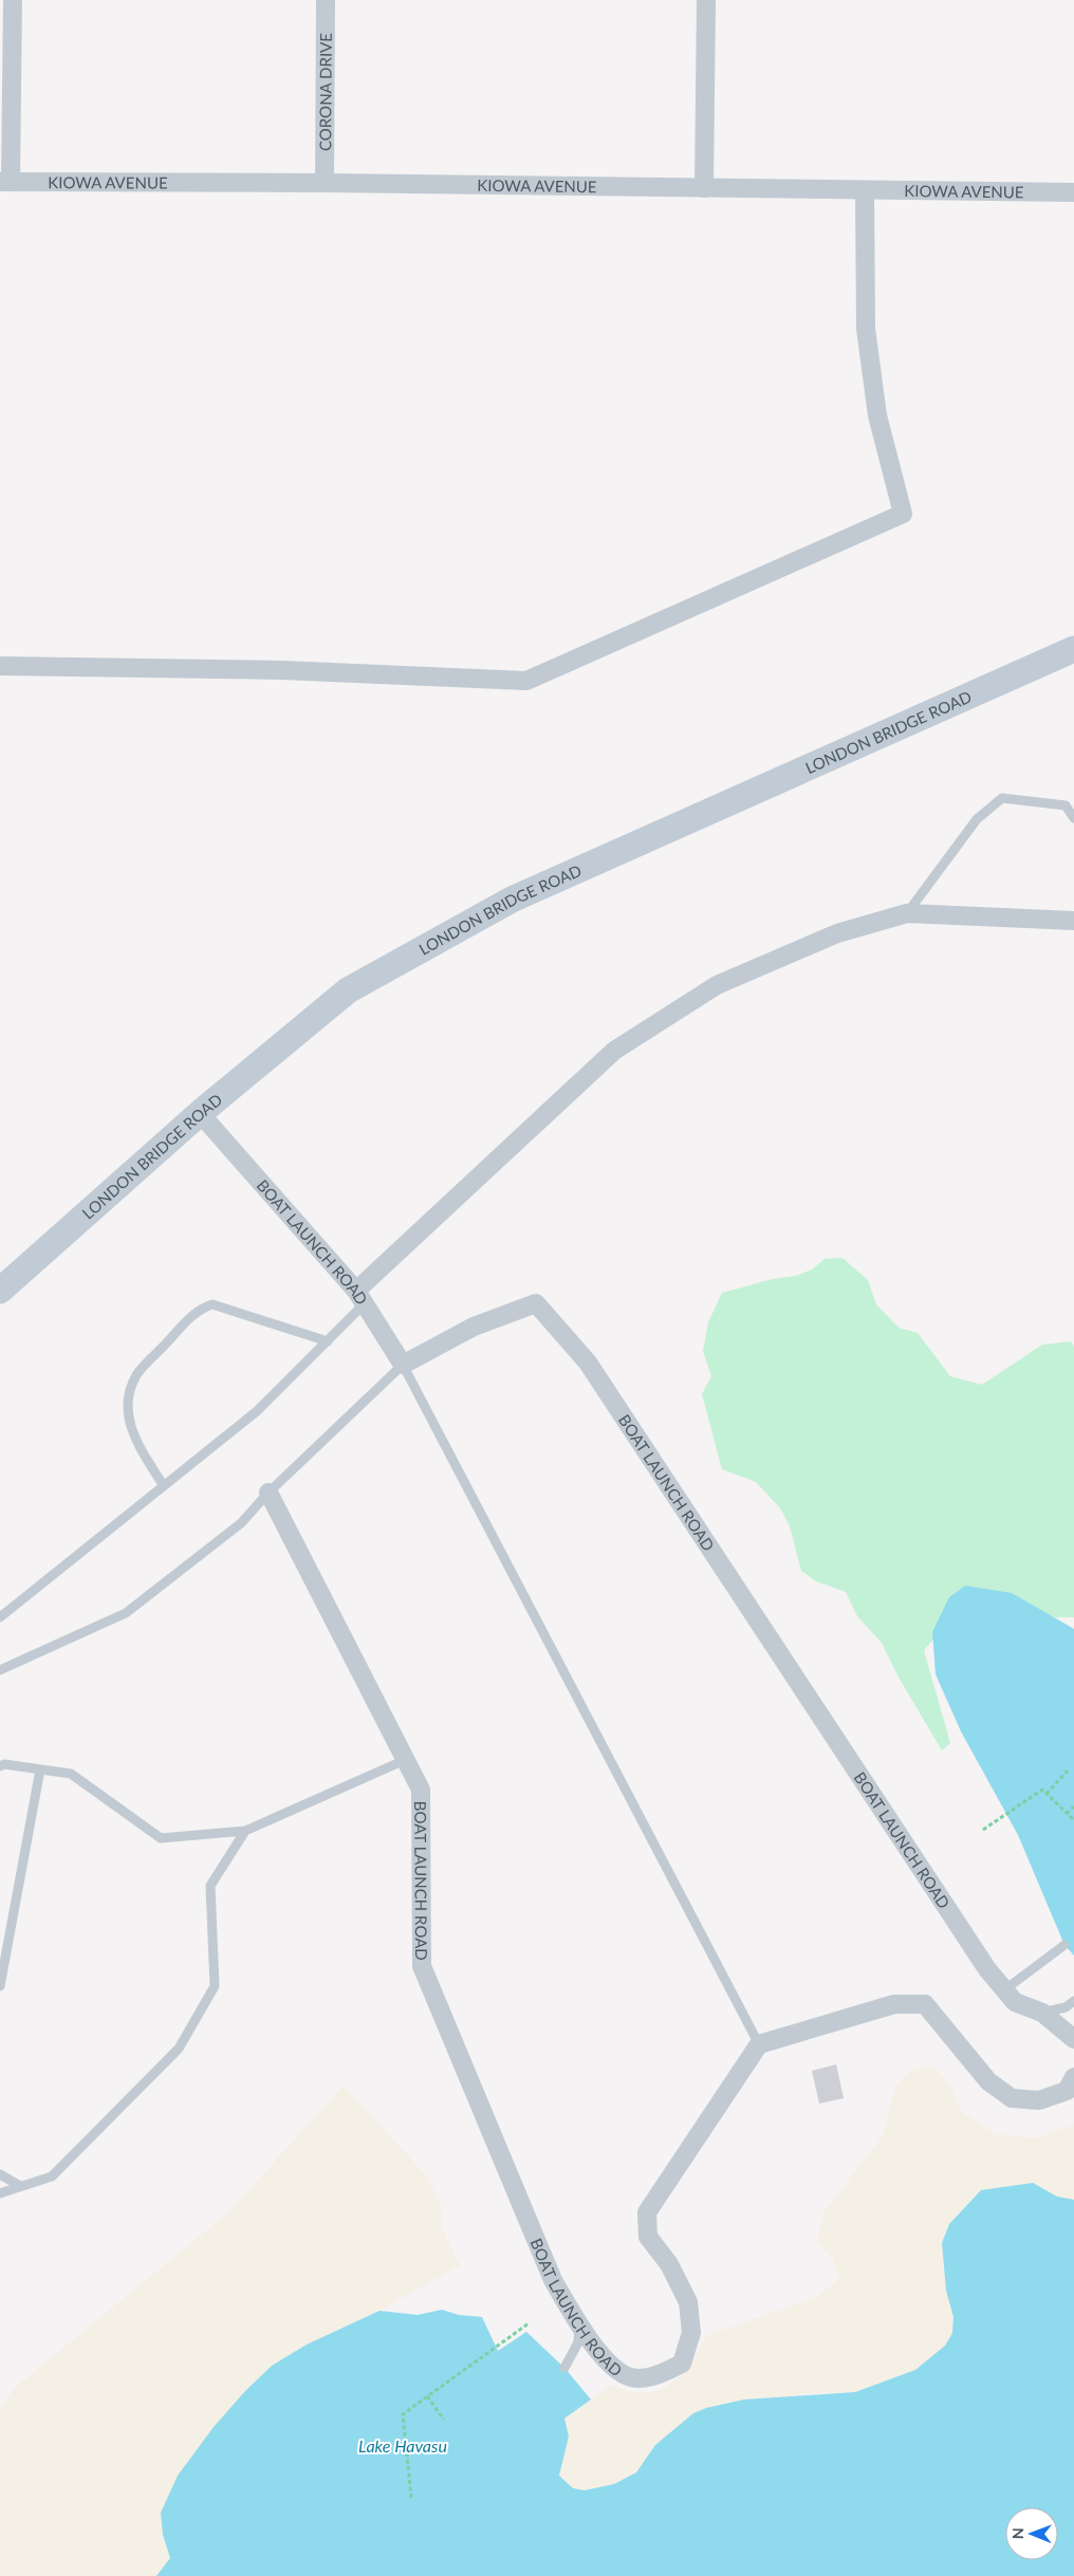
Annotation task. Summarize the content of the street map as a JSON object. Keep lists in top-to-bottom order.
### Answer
{
  "streets": {
    "street": [
      "CORONA DRIVE",
      "KIOWA AVENUE",
      "LONDON BRIDGE ROAD",
      "BOAT LAUNCH ROAD"
    ]
  },
  "crossings": [
    ["CORONA DRIVE", "KIOWA AVENUE"],
    ["LONDON BRIDGE ROAD", "BOAT LAUNCH ROAD"]
  ],
  "water": ["Lake Havasu"],
  "north": "left"
}
